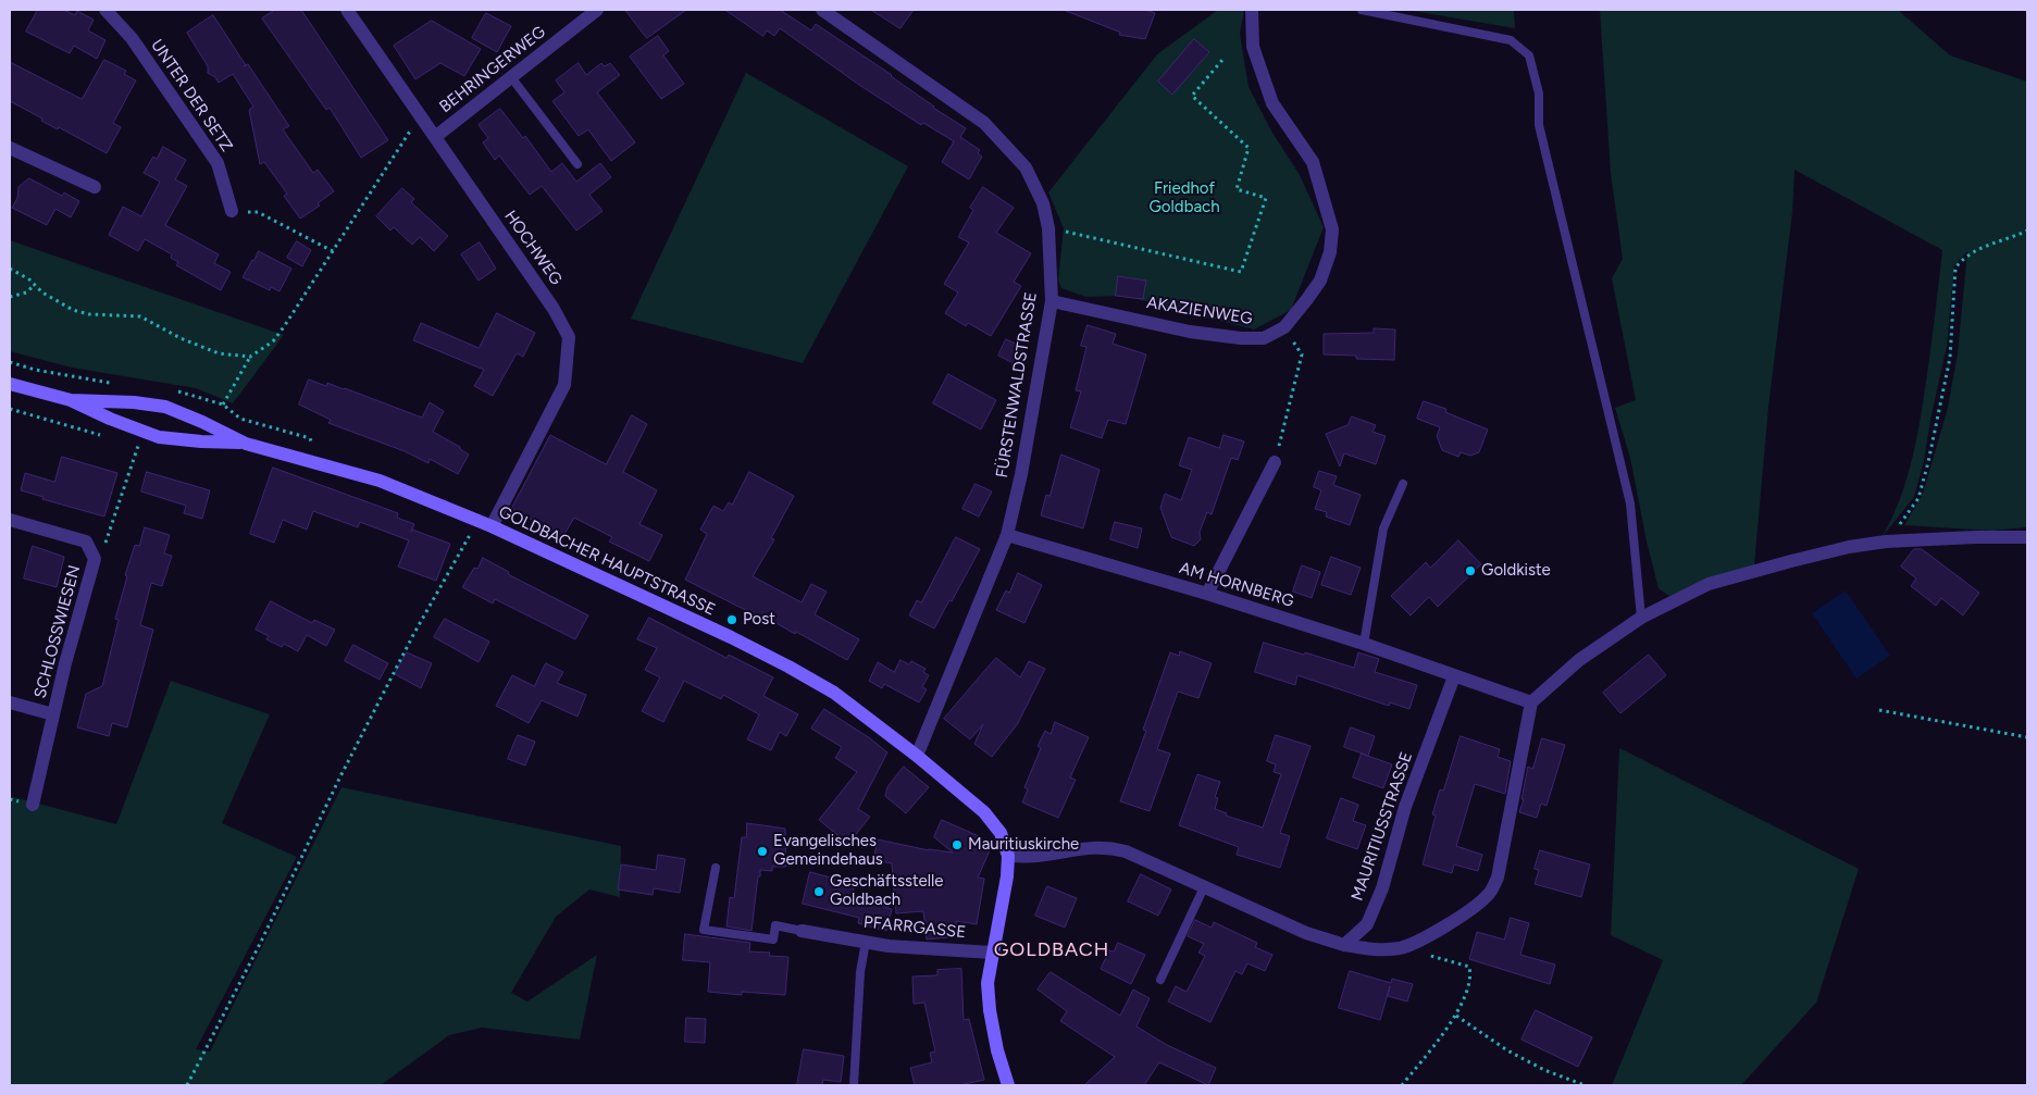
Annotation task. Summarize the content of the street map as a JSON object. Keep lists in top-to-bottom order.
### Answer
{
  "streets": {
    "street": [
      "BEHRINGERWEG",
      "UNTER DER SETZ",
      "HOCHWEG",
      "AKAZIENWEG",
      "FÜRSTENWALDSTRASSE",
      "GOLDBACHER HAUPTSTRASSE",
      "AM HORNBERG",
      "SCHLOSSWIESEN",
      "MAURITIUSSTRASSE",
      "PFARRGASSE"
    ]
  },
  "crossings": [
    ["BEHRINGERWEG", "HOCHWEG"],
    ["HOCHWEG", "GOLDBACHER HAUPTSTRASSE"],
    ["AKAZIENWEG", "FÜRSTENWALDSTRASSE"],
    ["FÜRSTENWALDSTRASSE", "GOLDBACHER HAUPTSTRASSE"],
    ["FÜRSTENWALDSTRASSE", "AM HORNBERG"],
    ["GOLDBACHER HAUPTSTRASSE", "PFARRGASSE"],
    ["AM HORNBERG", "MAURITIUSSTRASSE"]
  ],
  "districts": ["GOLDBACH"],
  "parks": ["Friedhof Goldbach"],
  "places": [
    "Goldkiste",
    "Post",
    "Mauritiuskirche",
    "Evangelisches Gemeindehaus",
    "Geschäftsstelle Goldbach"
  ]
}
